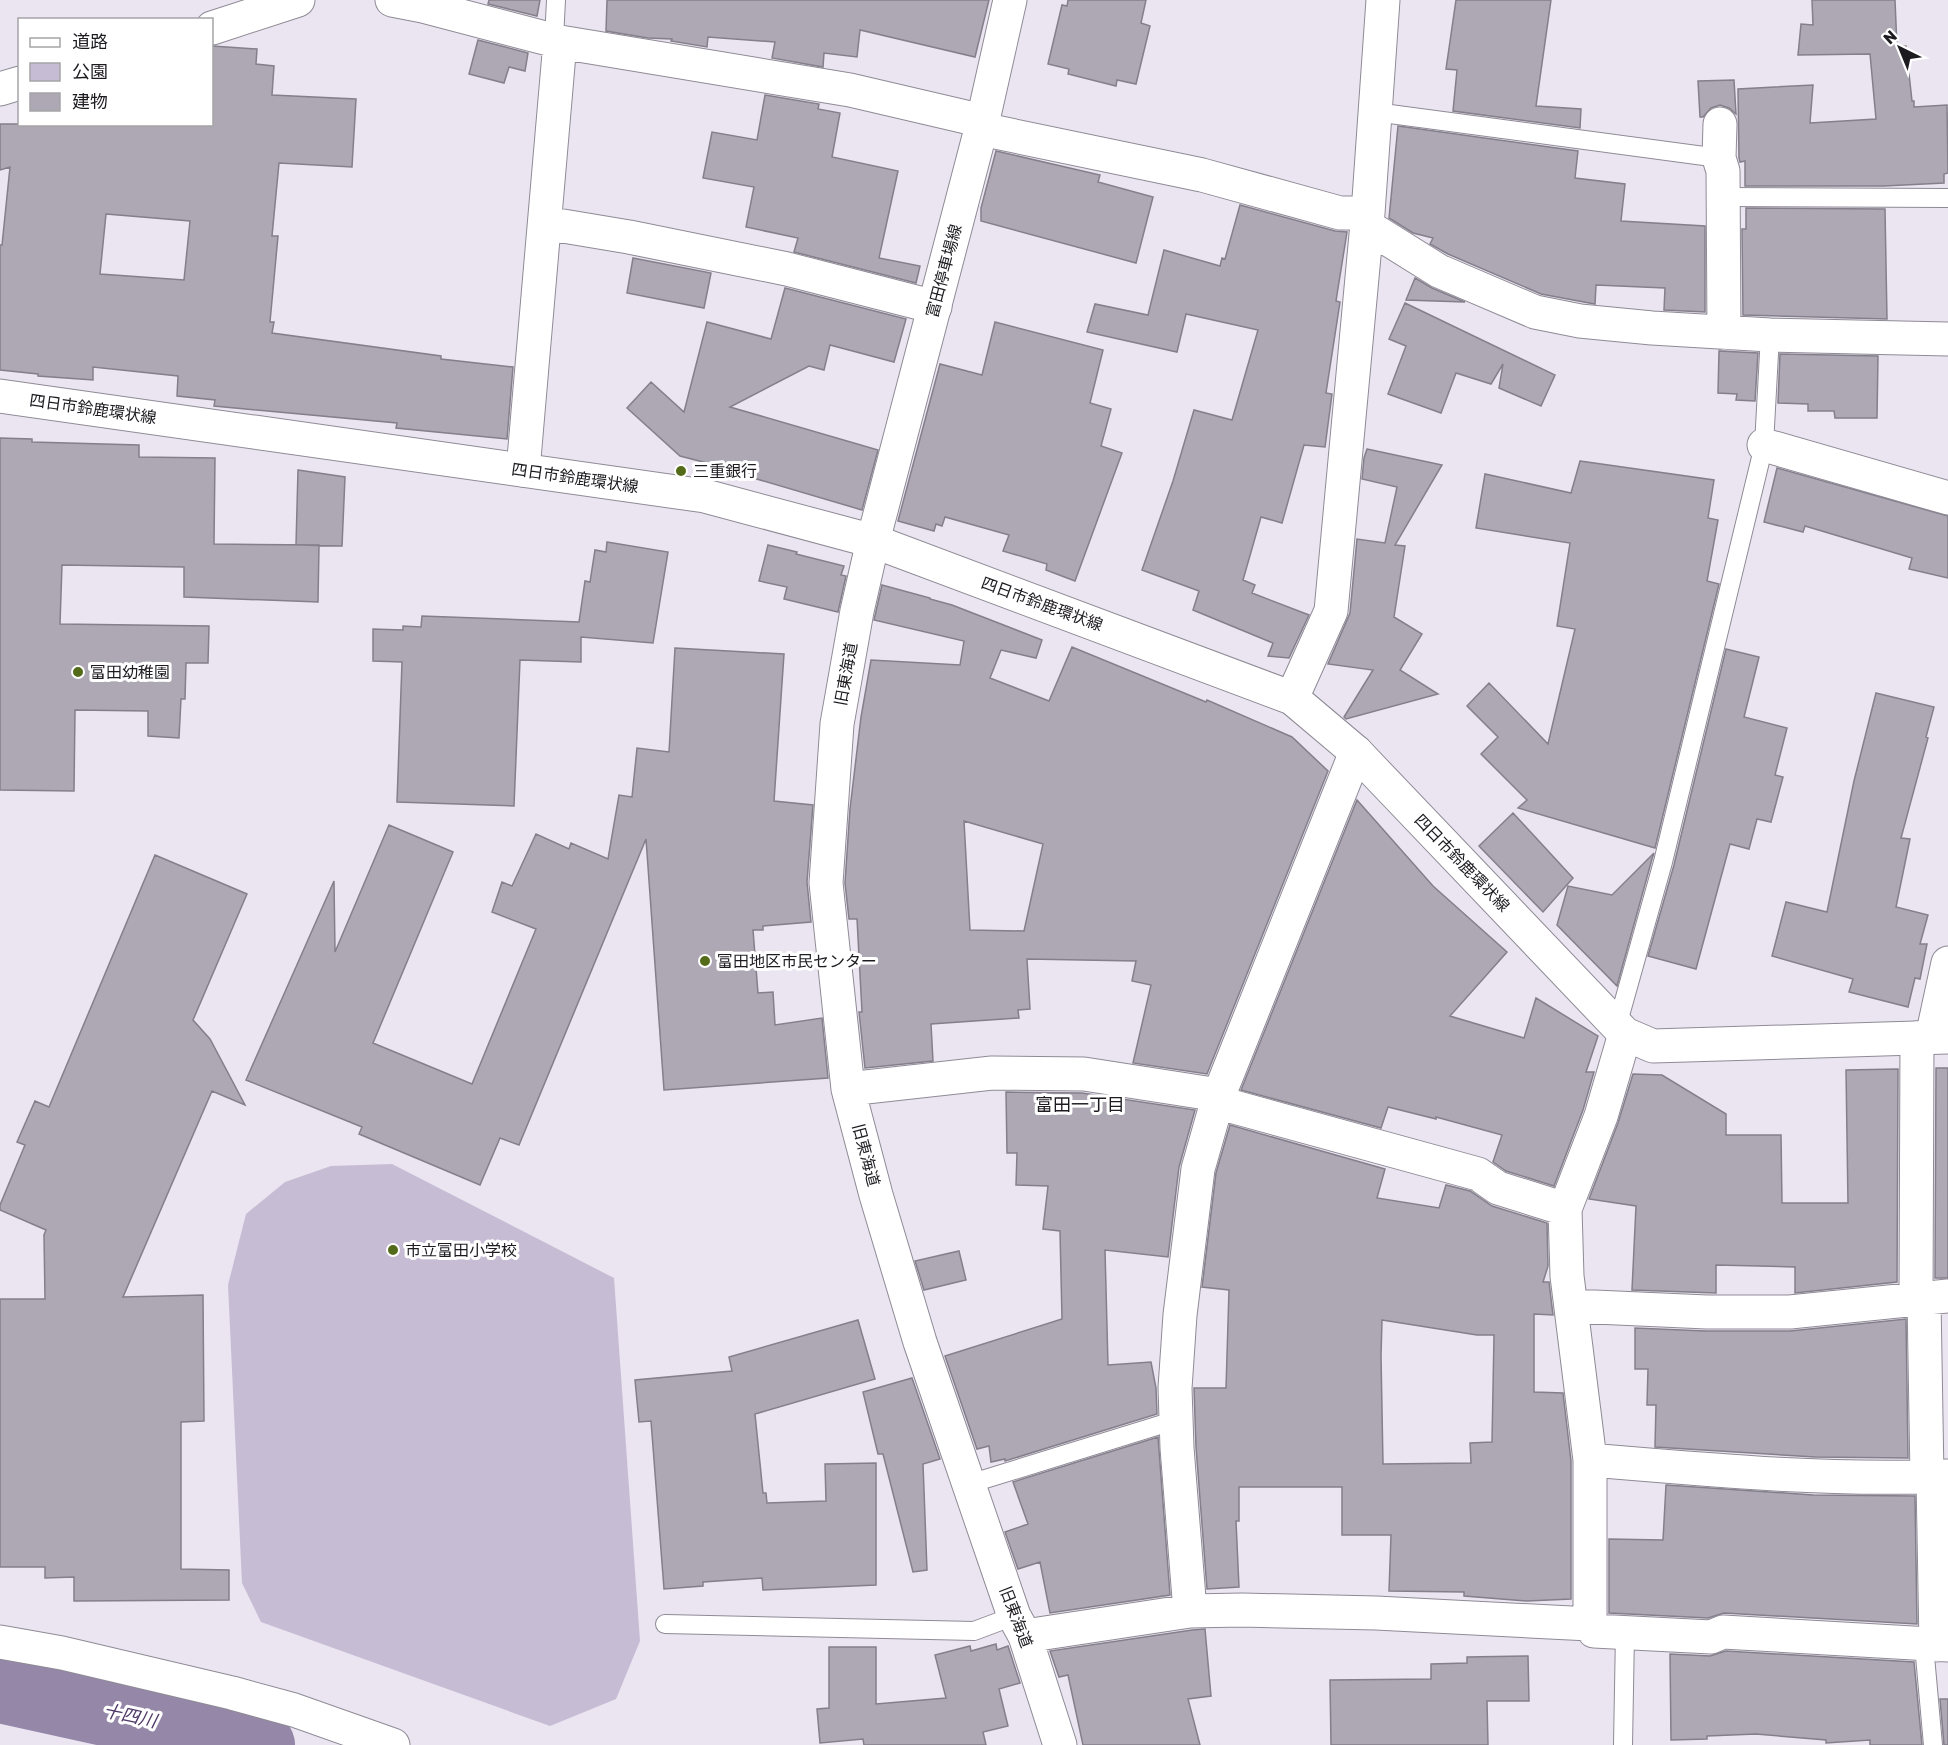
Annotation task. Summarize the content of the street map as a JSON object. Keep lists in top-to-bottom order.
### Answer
{
  "streets": {
    "street": ["富田停車場線", "四日市鈴鹿環状線", "旧東海道"]
  },
  "crossings": [
    ["富田停車場線", "四日市鈴鹿環状線"],
    ["富田停車場線", "旧東海道"],
    ["四日市鈴鹿環状線", "旧東海道"]
  ],
  "districts": ["富田一丁目"],
  "water": ["十四川"],
  "places": [
    "三重銀行",
    "富田幼稚園",
    "富田地区市民センター",
    "市立富田小学校"
  ],
  "legend": ["道路", "公園", "建物"],
  "north": "top left"
}
